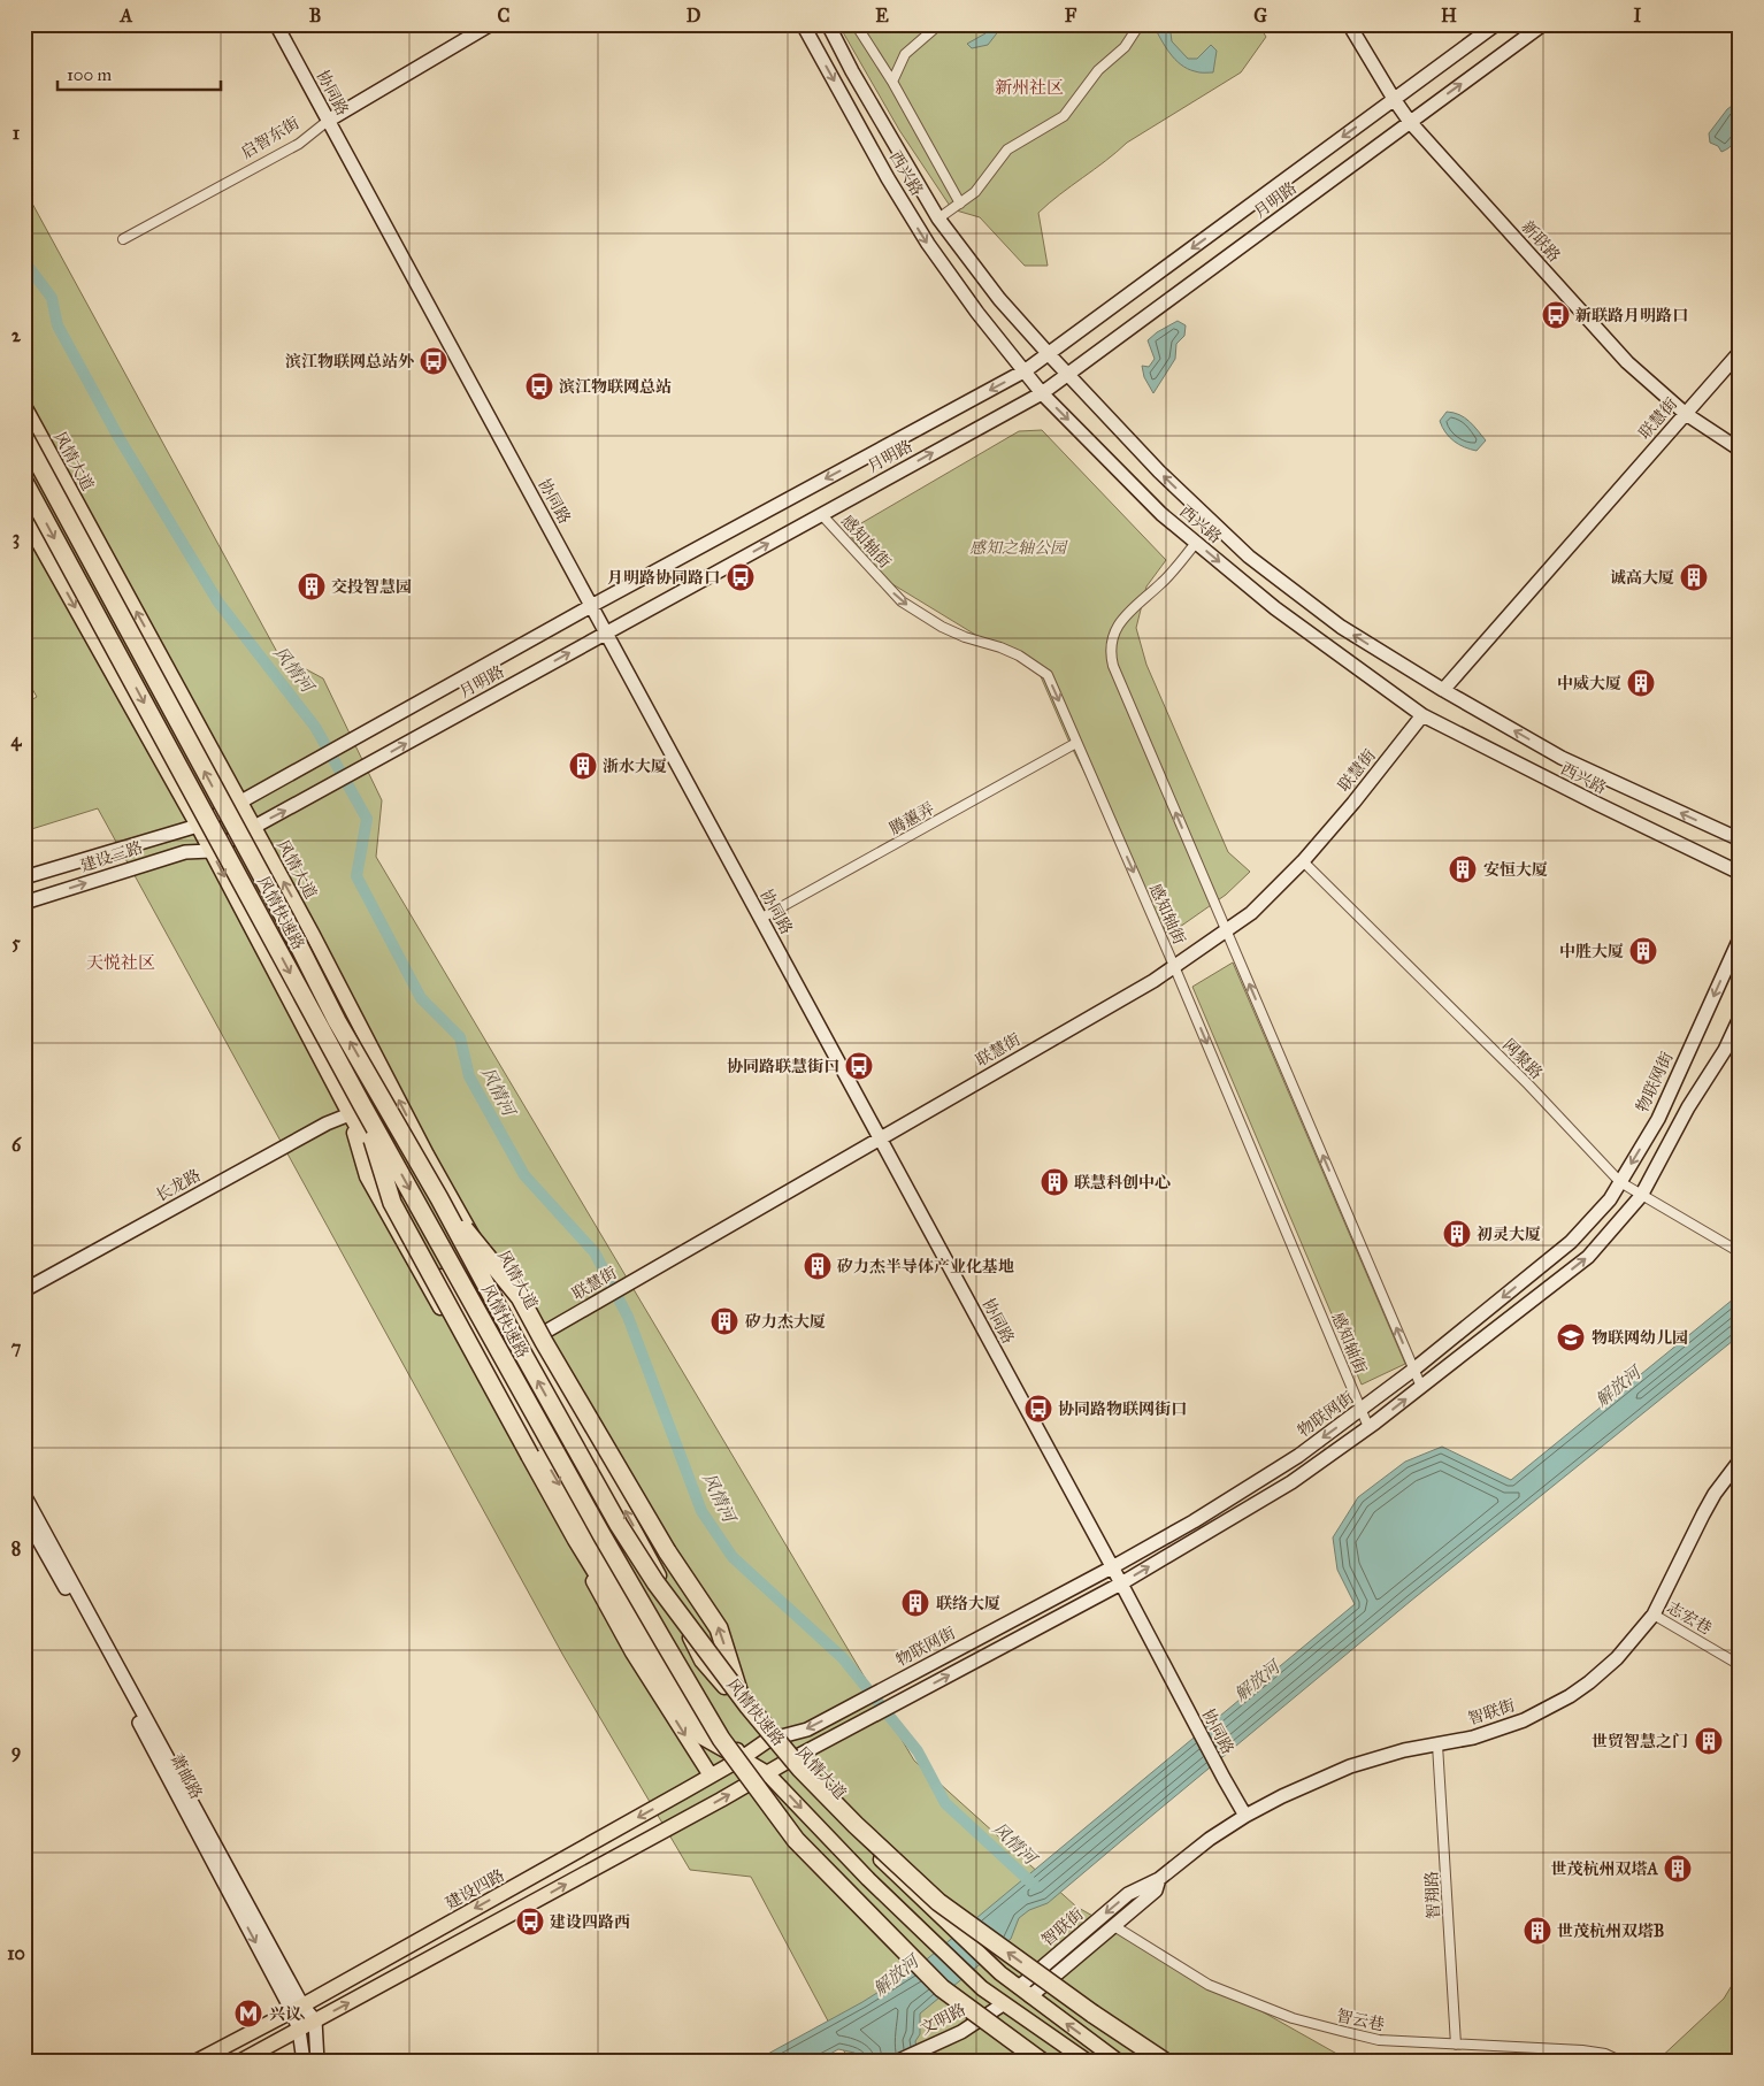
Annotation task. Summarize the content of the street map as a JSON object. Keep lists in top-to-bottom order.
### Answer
{
  "streets": {
    "highway": ["风情快速路"],
    "main road": ["风情大道", "建设四路"],
    "street": [
      "协同路",
      "启智东街",
      "西兴路",
      "月明路",
      "新联路",
      "联慧街",
      "感知轴街",
      "腾蕙弄",
      "建设三路",
      "网聚路",
      "物联网街",
      "长龙路",
      "志宏巷",
      "智联街",
      "萧邮路",
      "智翔路",
      "文明路",
      "智云巷"
    ]
  },
  "crossings": [
    ["协同路", "启智东街"],
    ["协同路", "月明路"],
    ["协同路", "联慧街"],
    ["协同路", "腾蕙弄"],
    ["协同路", "物联网街"],
    ["协同路", "智联街"],
    ["西兴路", "月明路"],
    ["西兴路", "联慧街"],
    ["月明路", "新联路"],
    ["月明路", "风情大道"],
    ["月明路", "感知轴街"],
    ["月明路", "建设三路"],
    ["新联路", "联慧街"],
    ["联慧街", "风情大道"],
    ["联慧街", "感知轴街"],
    ["联慧街", "网聚路"],
    ["风情大道", "物联网街"],
    ["风情大道", "智联街"],
    ["风情大道", "建设四路"],
    ["感知轴街", "腾蕙弄"],
    ["感知轴街", "物联网街"],
    ["风情快速路", "长龙路"],
    ["网聚路", "物联网街"],
    ["物联网街", "建设四路"],
    ["志宏巷", "智联街"],
    ["智联街", "智翔路"],
    ["智联街", "智云巷"],
    ["萧邮路", "建设四路"],
    ["智翔路", "智云巷"]
  ],
  "districts": ["新州社区", "天悦社区"],
  "water": ["风情河", "解放河"],
  "parks": ["感知之轴公园"],
  "places": {
    "bus stop": [
      "新联路月明路口",
      "滨江物联网总站外",
      "滨江物联网总站",
      "月明路协同路口",
      "协同路联慧街口",
      "协同路物联网街口",
      "建设四路西"
    ],
    "building": [
      "诚高大厦",
      "交投智慧园",
      "中威大厦",
      "浙水大厦",
      "安恒大厦",
      "中胜大厦",
      "联慧科创中心",
      "初灵大厦",
      "矽力杰半导体产业化基地",
      "矽力杰大厦",
      "联络大厦",
      "世贸智慧之门",
      "世茂杭州双塔A",
      "世茂杭州双塔B"
    ],
    "school or university": ["物联网幼儿园"],
    "metro station": ["兴议"]
  },
  "scale_bar": "100 m",
  "grid": {
    "columns": [
      "A",
      "B",
      "C",
      "D",
      "E",
      "F",
      "G",
      "H",
      "I"
    ],
    "rows": [
      "1",
      "2",
      "3",
      "4",
      "5",
      "6",
      "7",
      "8",
      "9",
      "10"
    ]
  }
}
